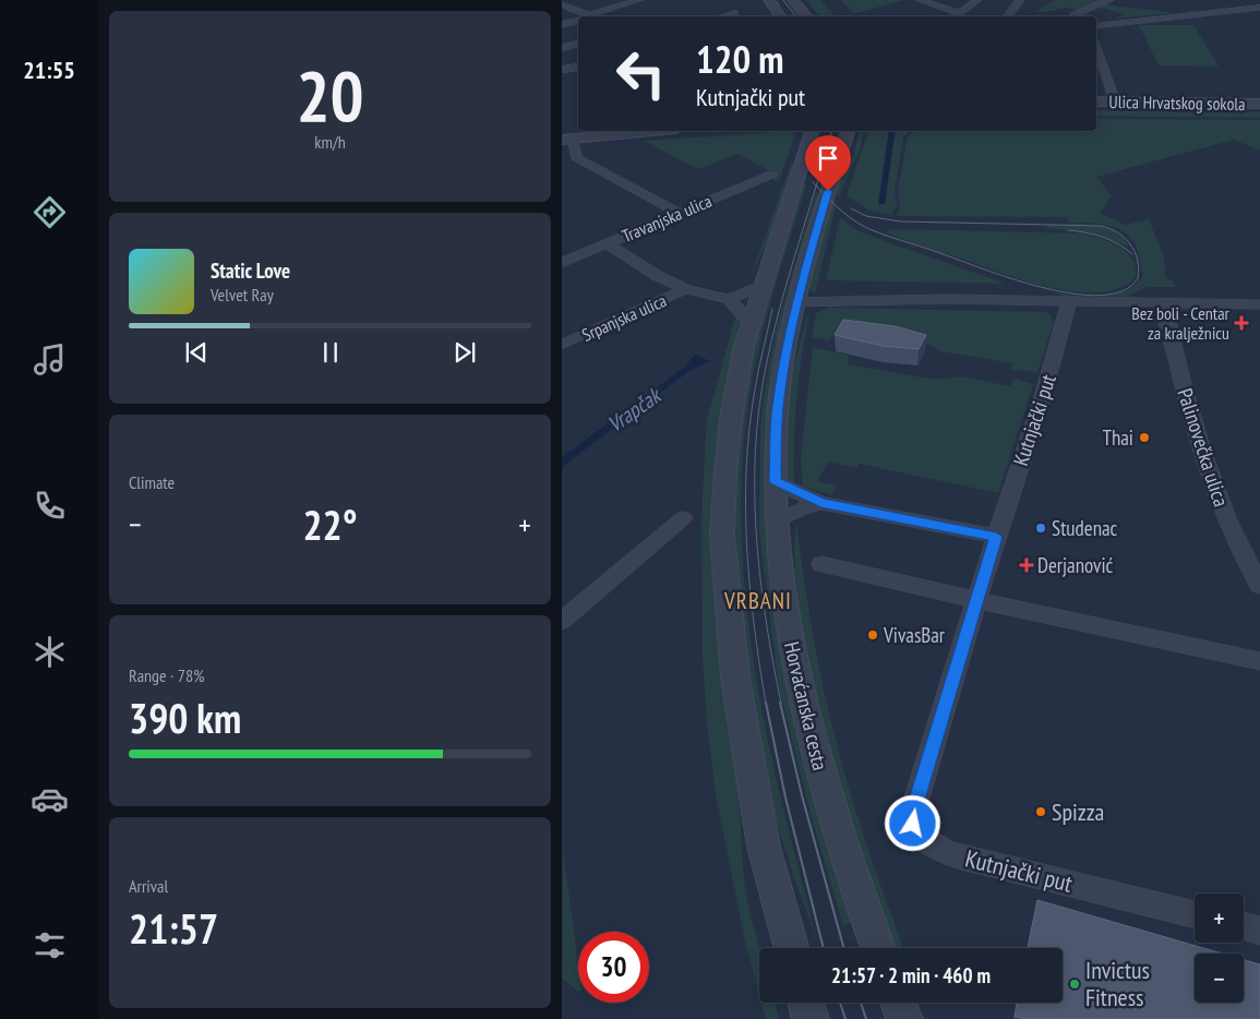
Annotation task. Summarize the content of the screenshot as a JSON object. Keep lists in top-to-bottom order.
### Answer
{
  "streets": {
    "street": [
      "Ulica Hrvatskog sokola",
      "Travanjska ulica",
      "Srpanjska ulica",
      "Kutnjački put",
      "Palinovečka ulica",
      "Horvaćanska cesta"
    ]
  },
  "crossings": [
    ["Travanjska ulica", "Srpanjska ulica"]
  ],
  "districts": ["VRBANI"],
  "water": ["Vrapčak"],
  "places": {
    "health": ["Bez boli - Centar za kralježnicu", "Derjanović"],
    "other": [
      "Thai",
      "Studenac",
      "VivasBar",
      "Spizza",
      "Invictus Fitness"
    ]
  },
  "page": {
    "tabs": "21:55",
    "tile": [
      ["20", "km/h"],
      "Climate",
      ["Range · 78%", "390 km"],
      ["Arrival", "21:57"]
    ],
    "turn": ["120 m", "Kutnjački put"],
    "song": ["Static Love", "Velvet Ray"],
    "heat": ["−", "22°", "+"],
    "map_buttons": ["+", "−"],
    "limit": "30",
    "trip": "21:57 · 2 min · 460 m"
  }
}
